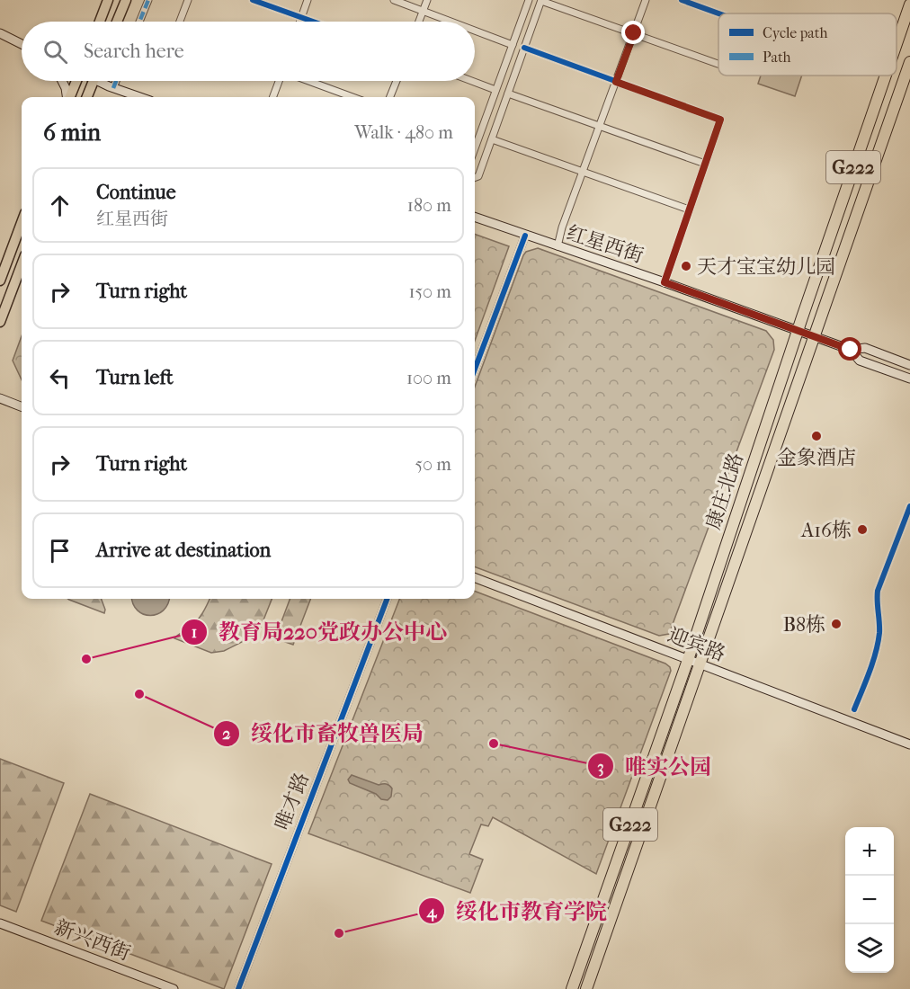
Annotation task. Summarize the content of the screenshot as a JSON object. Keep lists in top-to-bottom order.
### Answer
{
  "streets": {
    "highway": ["G222", "康庄北路"],
    "main road": ["红星西街", "迎宾路", "新兴西街"],
    "street": ["唯才路"]
  },
  "crossings": [
    ["红星西街", "康庄北路"],
    ["康庄北路", "迎宾路"]
  ],
  "places": [
    "天才宝宝幼儿园",
    "金象酒店",
    "A16栋",
    "B8栋",
    "教育局220党政办公中心",
    "绥化市畜牧兽医局",
    "唯实公园",
    "绥化市教育学院"
  ],
  "legend": ["Cycle path", "Path"],
  "page": {
    "search": "Search here",
    "heading": ["6 min", "Walk · 480 m"],
    "list": [
      ["Continue", "红星西街", "180 m"],
      ["Turn right", "150 m"],
      ["Turn left", "100 m"],
      ["Turn right", "50 m"],
      "Arrive at destination"
    ],
    "map_buttons": ["+", "−"]
  }
}
